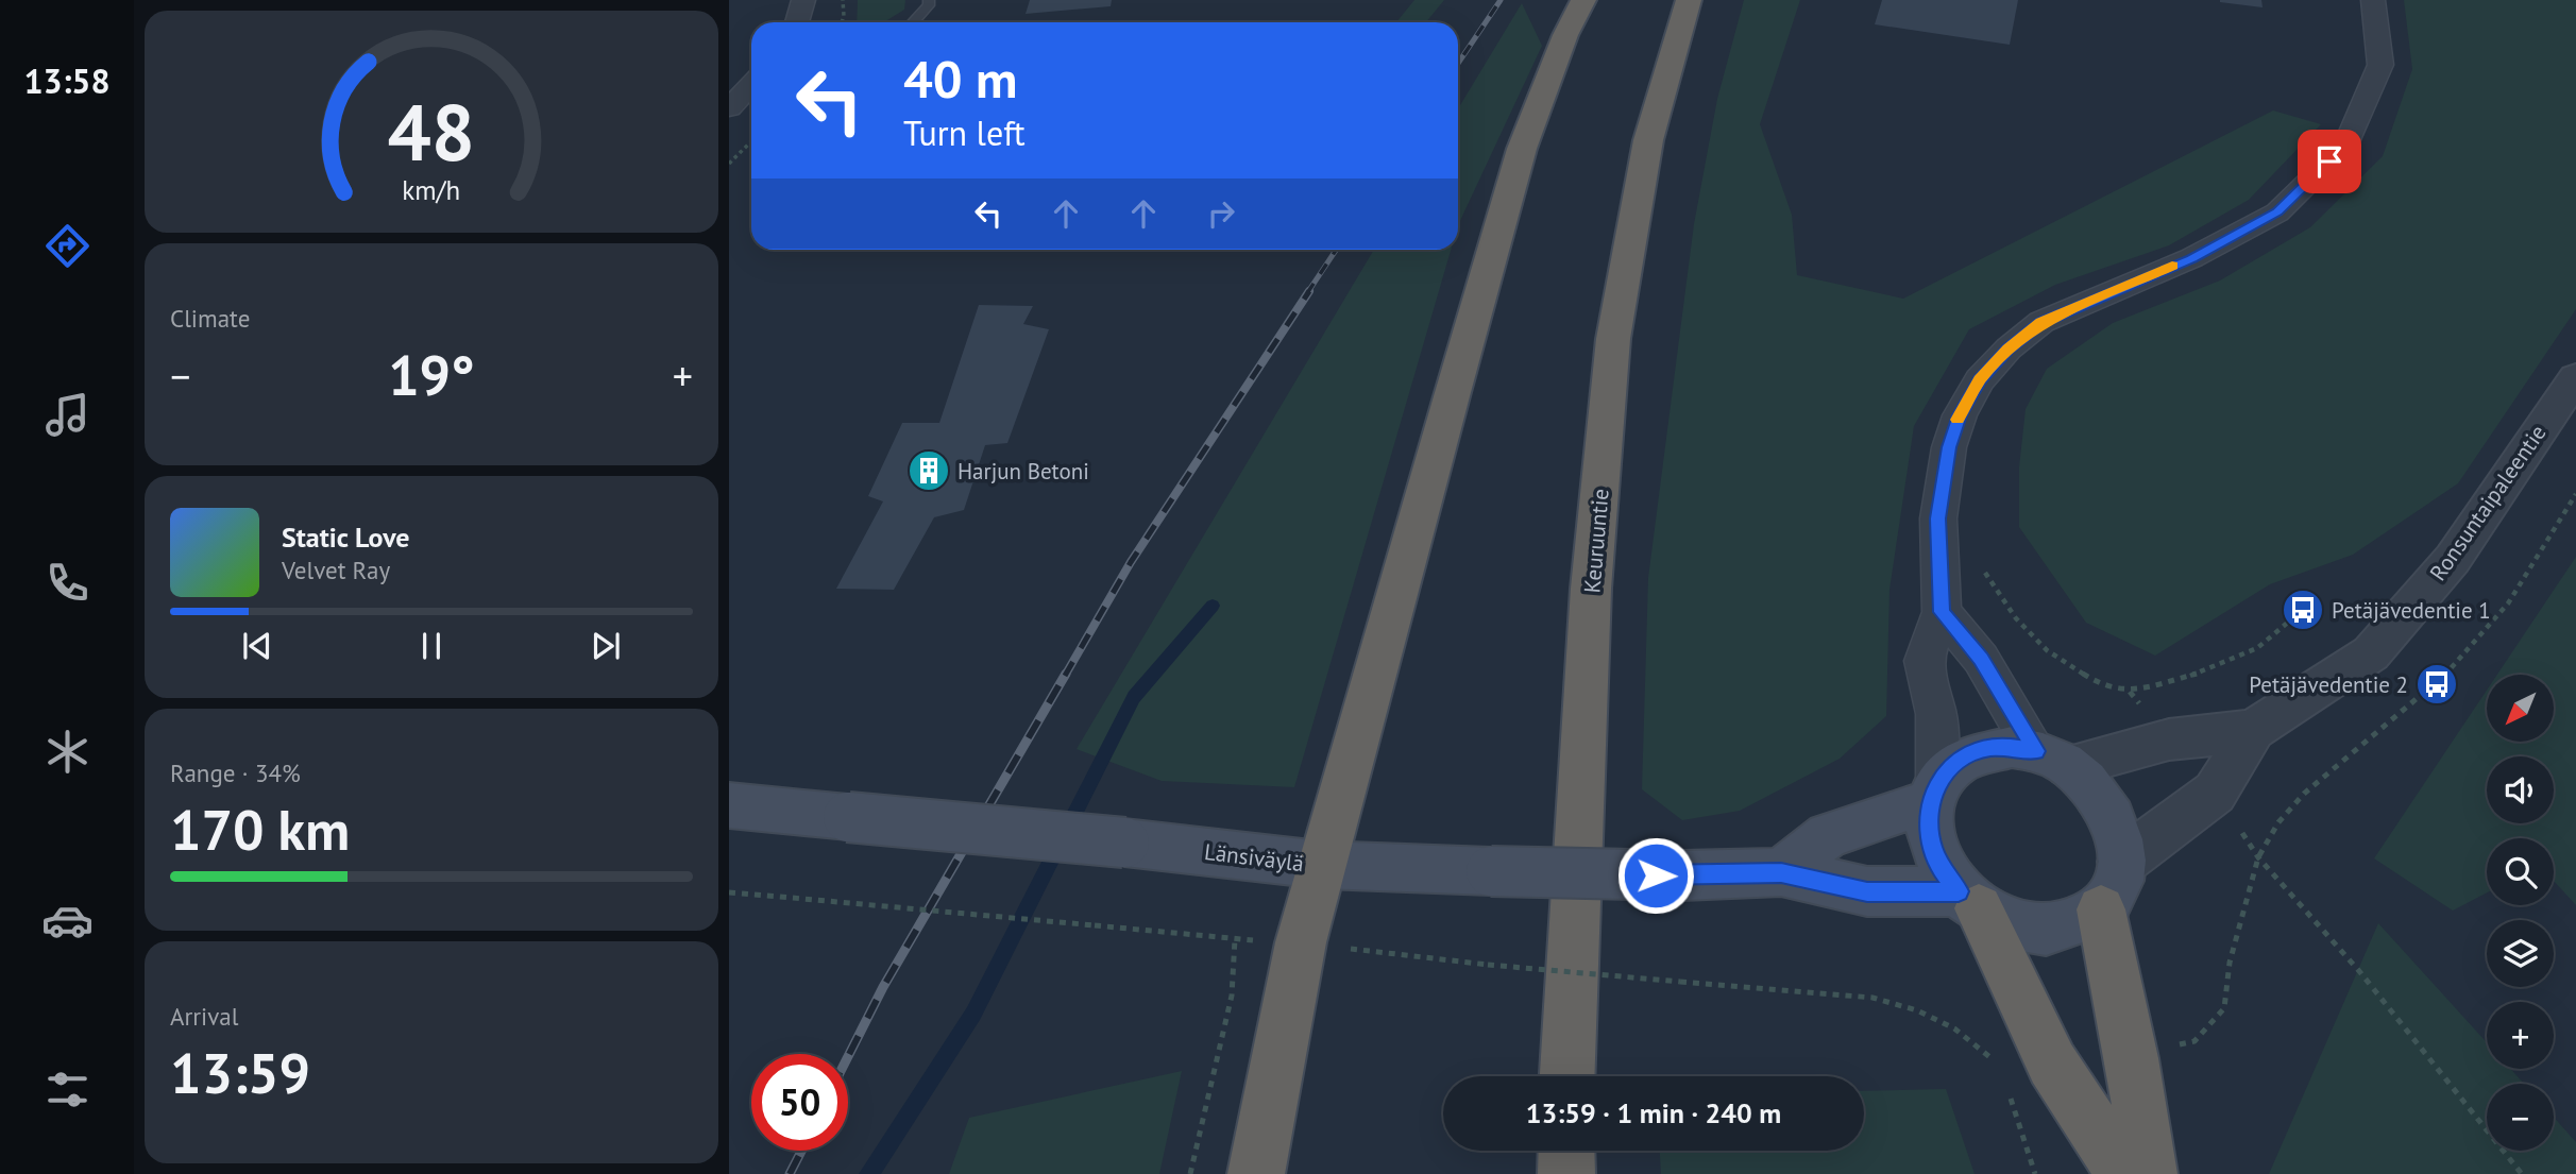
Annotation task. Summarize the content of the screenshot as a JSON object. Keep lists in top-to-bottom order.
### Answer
{
  "streets": {
    "highway": ["Keuruuntie"],
    "main road": ["Länsiväylä"],
    "street": ["Ronsuntaipaleentie"]
  },
  "crossings": [
    ["Ronsuntaipaleentie", "Länsiväylä"]
  ],
  "places": {
    "building": ["Harjun Betoni"],
    "bus stop": ["Petäjävedentie 1", "Petäjävedentie 2"]
  },
  "north": "bottom left",
  "page": {
    "tabs": "13:58",
    "turn": ["40 m", "Turn left"],
    "tile": [
      "Climate",
      ["Range · 34%", "170 km"],
      ["Arrival", "13:59"]
    ],
    "heat": ["−", "19°", "+"],
    "song": ["Static Love", "Velvet Ray"],
    "map_buttons": ["+", "−"],
    "limit": "50",
    "trip": "13:59 · 1 min · 240 m",
    "gauge": ["48", "km/h"]
  }
}
